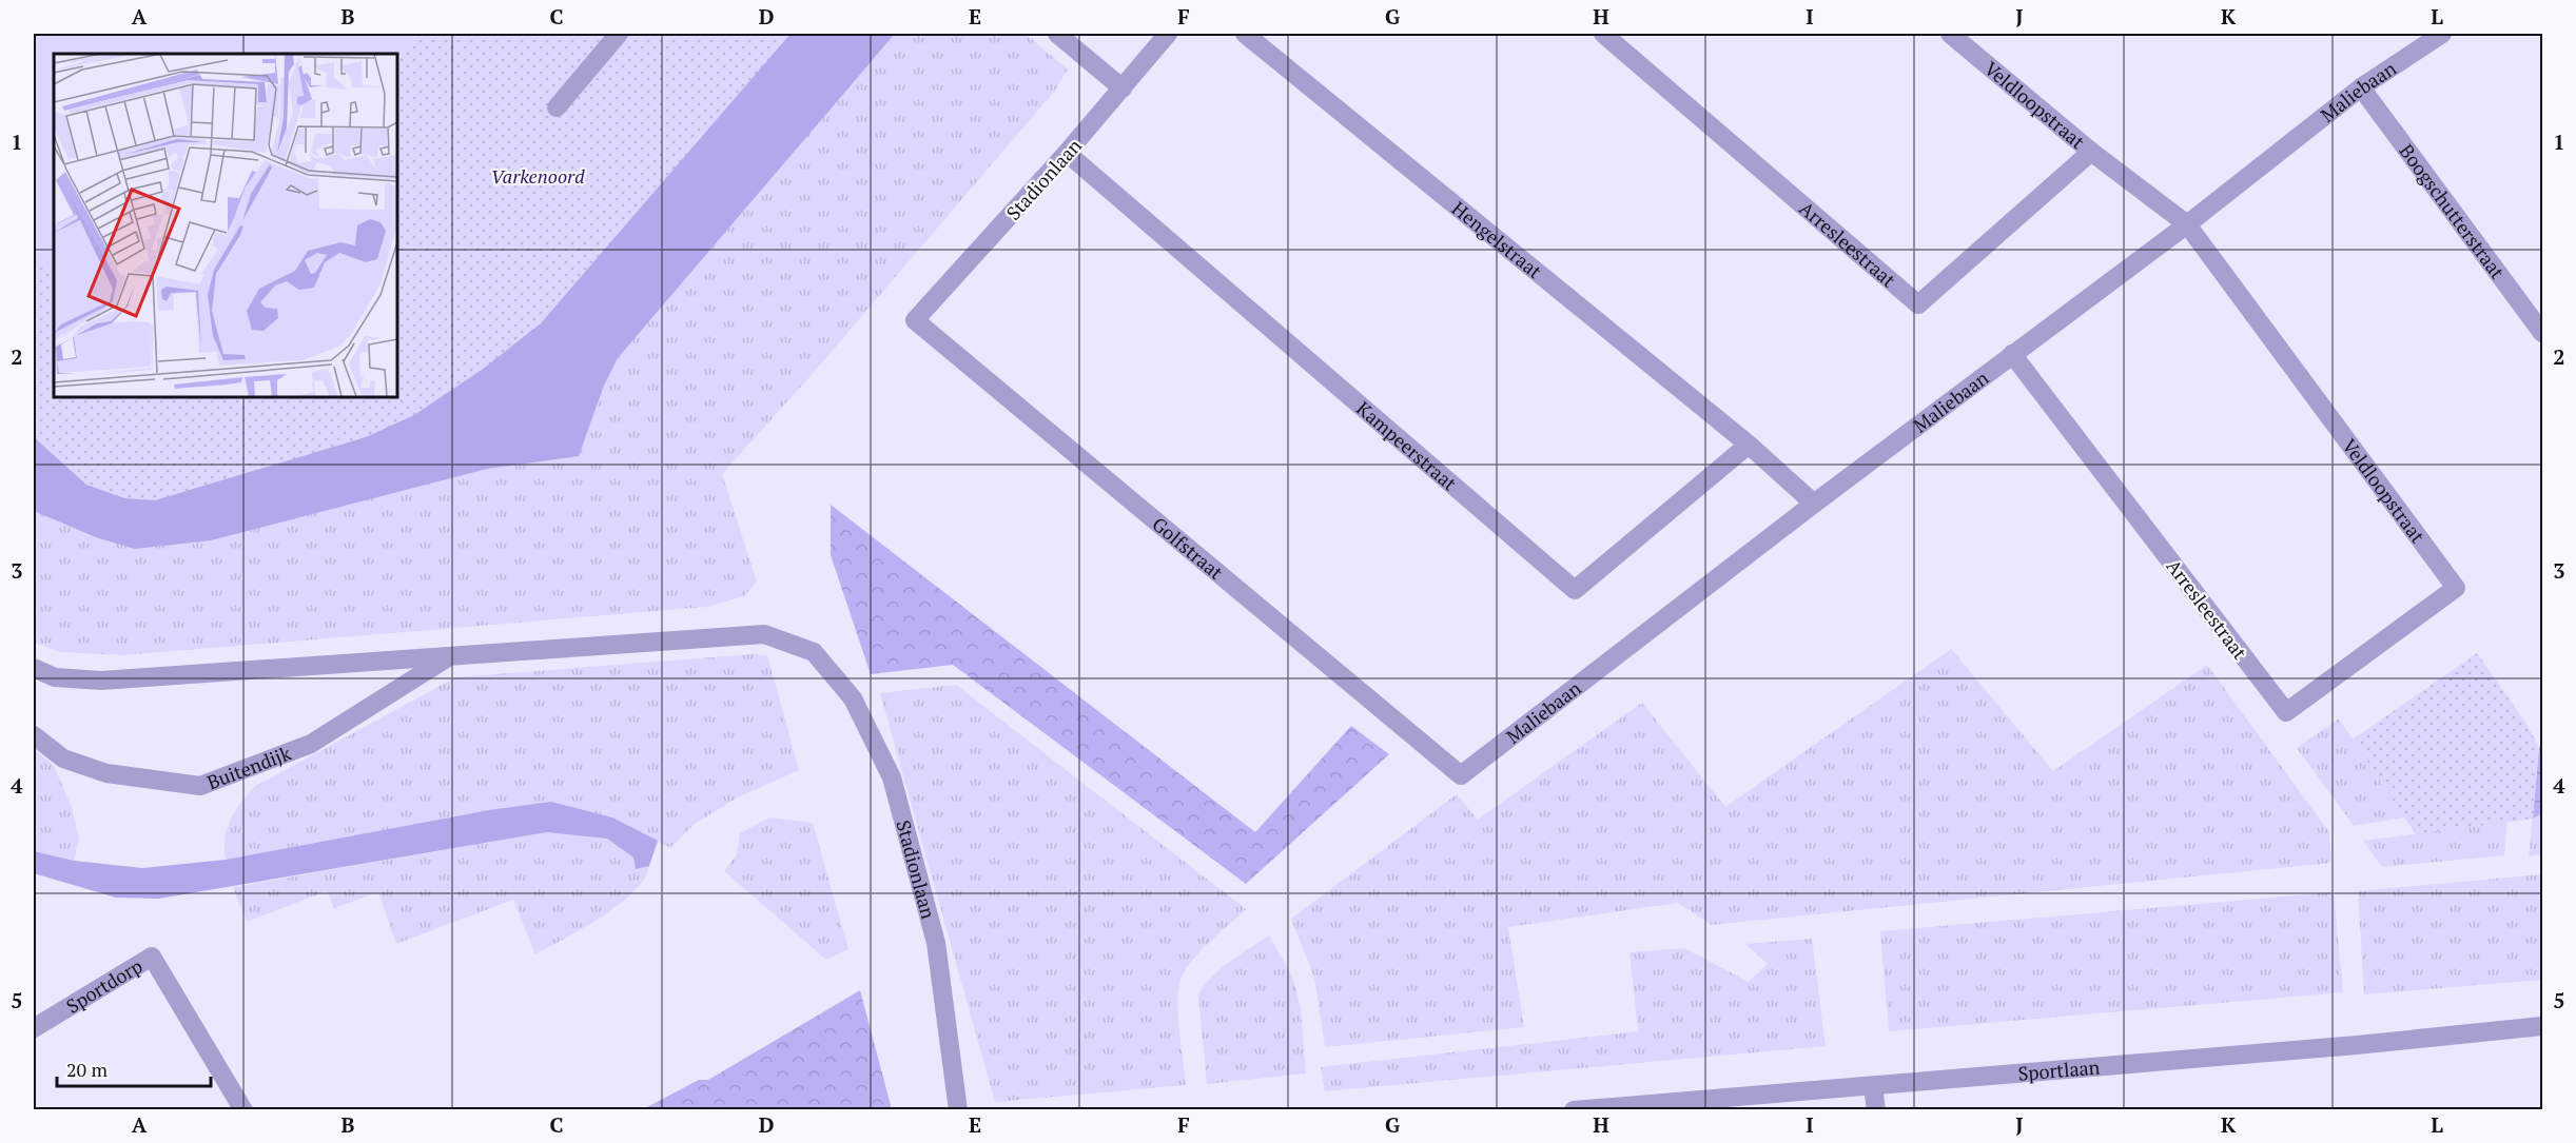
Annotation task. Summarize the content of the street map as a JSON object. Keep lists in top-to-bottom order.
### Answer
{
  "streets": {
    "street": [
      "Maliebaan",
      "Veldloopstraat",
      "Stadionlaan",
      "Boogschutterstraat",
      "Hengelstraat",
      "Arresleestraat",
      "Kampeerstraat",
      "Golfstraat",
      "Buitendijk",
      "Sportdorp",
      "Sportlaan"
    ]
  },
  "crossings": [
    ["Maliebaan", "Veldloopstraat"],
    ["Maliebaan", "Boogschutterstraat"],
    ["Maliebaan", "Arresleestraat"],
    ["Maliebaan", "Golfstraat"],
    ["Veldloopstraat", "Arresleestraat"],
    ["Stadionlaan", "Kampeerstraat"],
    ["Stadionlaan", "Golfstraat"],
    ["Stadionlaan", "Buitendijk"],
    ["Hengelstraat", "Kampeerstraat"]
  ],
  "parks": ["Varkenoord"],
  "scale_bar": "20 m",
  "grid": {
    "columns": [
      "A",
      "B",
      "C",
      "D",
      "E",
      "F",
      "G",
      "H",
      "I",
      "J",
      "K",
      "L"
    ],
    "rows": [
      "1",
      "2",
      "3",
      "4",
      "5"
    ]
  }
}
